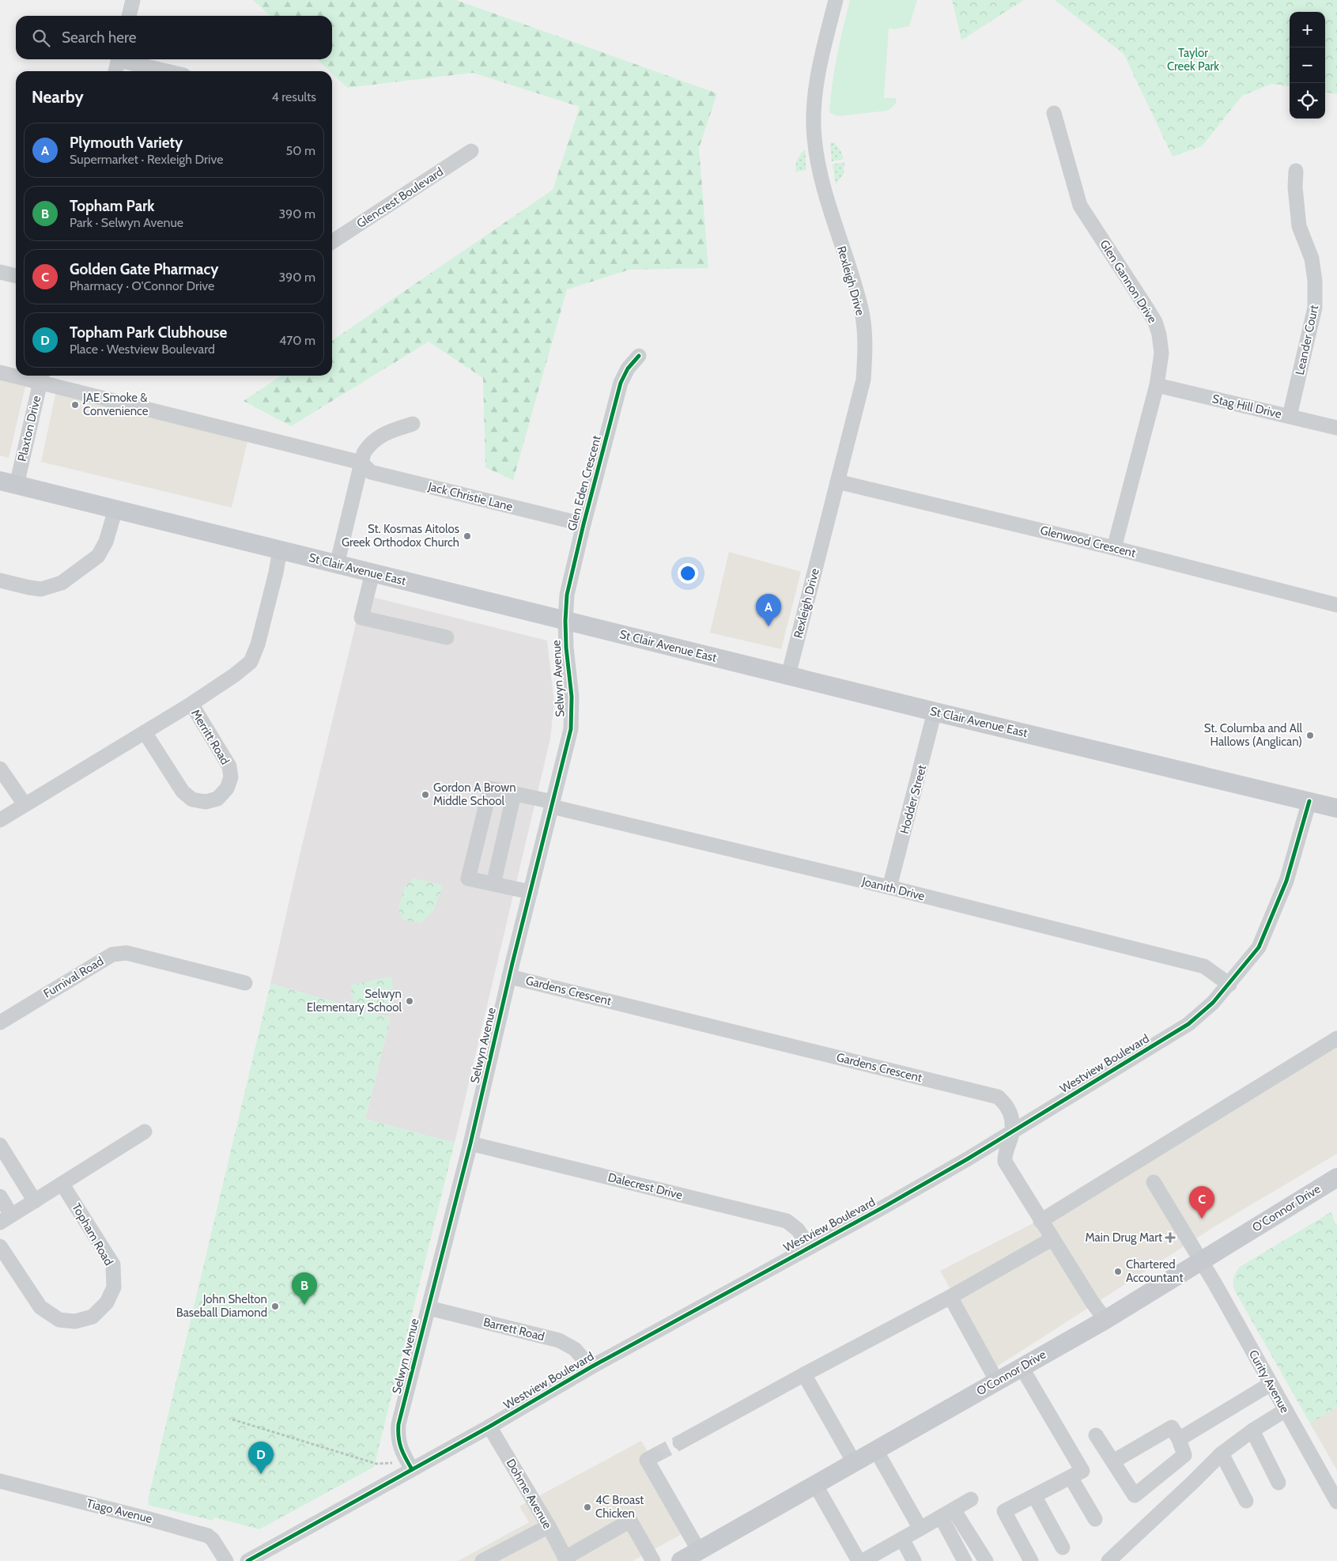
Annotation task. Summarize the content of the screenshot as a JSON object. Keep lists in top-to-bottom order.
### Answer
{
  "streets": {
    "main road": ["St Clair Avenue East", "O'Connor Drive"],
    "street": [
      "Glencrest Boulevard",
      "Rexleigh Drive",
      "Glen Gannon Drive",
      "Leander Court",
      "Stag Hill Drive",
      "Plaxton Drive",
      "Glen Eden Crescent",
      "Jack Christie Lane",
      "Glenwood Crescent",
      "Selwyn Avenue",
      "Merritt Road",
      "Hodder Street",
      "Joanith Drive",
      "Furnival Road",
      "Gardens Crescent",
      "Westview Boulevard",
      "Dalecrest Drive",
      "Topham Road",
      "Barrett Road",
      "Curity Avenue",
      "Dohme Avenue",
      "Tiago Avenue"
    ]
  },
  "crossings": [
    ["Rexleigh Drive", "Glenwood Crescent"],
    ["Rexleigh Drive", "St Clair Avenue East"],
    ["Glen Gannon Drive", "Stag Hill Drive"],
    ["Glen Gannon Drive", "Glenwood Crescent"],
    ["Leander Court", "Stag Hill Drive"],
    ["Plaxton Drive", "Jack Christie Lane"],
    ["Plaxton Drive", "St Clair Avenue East"],
    ["Glen Eden Crescent", "Jack Christie Lane"],
    ["Glen Eden Crescent", "St Clair Avenue East"],
    ["Glen Eden Crescent", "Selwyn Avenue"],
    ["St Clair Avenue East", "Selwyn Avenue"],
    ["St Clair Avenue East", "Merritt Road"],
    ["St Clair Avenue East", "Hodder Street"],
    ["St Clair Avenue East", "Westview Boulevard"],
    ["Selwyn Avenue", "Joanith Drive"],
    ["Selwyn Avenue", "Gardens Crescent"],
    ["Selwyn Avenue", "Westview Boulevard"],
    ["Selwyn Avenue", "Dalecrest Drive"],
    ["Selwyn Avenue", "Barrett Road"],
    ["Hodder Street", "Joanith Drive"],
    ["Joanith Drive", "Westview Boulevard"],
    ["Gardens Crescent", "Westview Boulevard"],
    ["Gardens Crescent", "O'Connor Drive"],
    ["Westview Boulevard", "Dalecrest Drive"],
    ["Westview Boulevard", "Barrett Road"],
    ["Westview Boulevard", "Dohme Avenue"],
    ["O'Connor Drive", "Curity Avenue"]
  ],
  "parks": ["Taylor Creek Park"],
  "places": {
    "other": [
      "JAE Smoke & Convenience",
      "St. Kosmas Aitolos Greek Orthodox Church",
      "St. Columba and All Hallows (Anglican)",
      "Gordon A Brown Middle School",
      "Selwyn Elementary School",
      "Chartered Accountant",
      "John Shelton Baseball Diamond",
      "4C Broast Chicken"
    ],
    "health": ["Main Drug Mart"]
  },
  "page": {
    "map_buttons": ["+", "−"],
    "search": "Search here",
    "heading": ["Nearby", "4 results"],
    "list": [
      {
        "mark": "A",
        "name": "Plymouth Variety",
        "note": "Supermarket · Rexleigh Drive",
        "value": "50 m"
      },
      {
        "mark": "B",
        "name": "Topham Park",
        "note": "Park · Selwyn Avenue",
        "value": "390 m"
      },
      {
        "mark": "C",
        "name": "Golden Gate Pharmacy",
        "note": "Pharmacy · O'Connor Drive",
        "value": "390 m"
      },
      {
        "mark": "D",
        "name": "Topham Park Clubhouse",
        "note": "Place · Westview Boulevard",
        "value": "470 m"
      }
    ],
    "pins": [
      "A",
      "C",
      "B",
      "D"
    ]
  }
}
